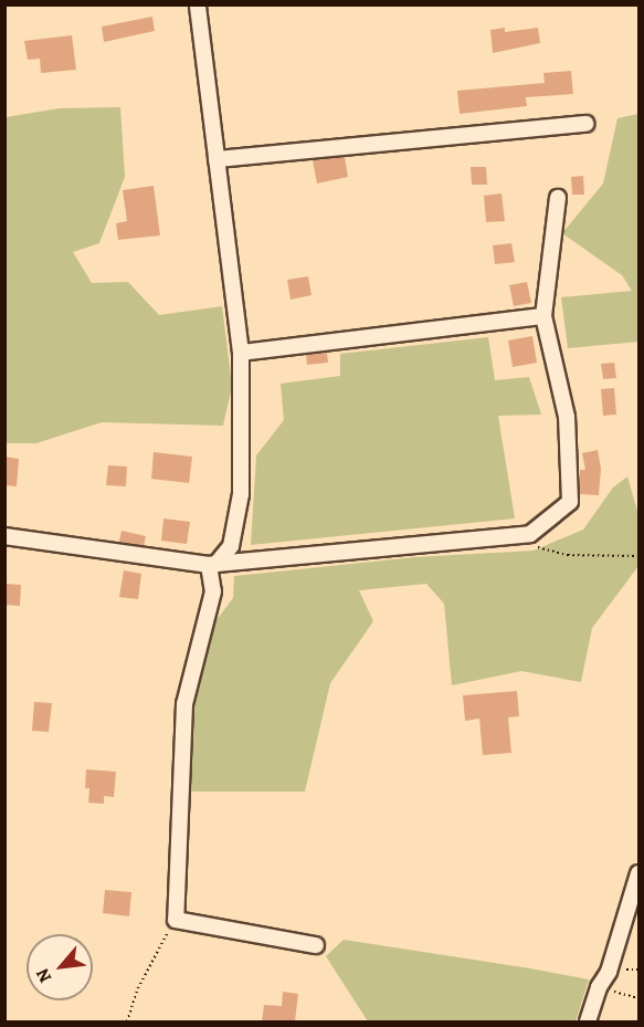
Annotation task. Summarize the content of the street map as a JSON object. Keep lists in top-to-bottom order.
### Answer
{
  "north": "bottom left"
}
